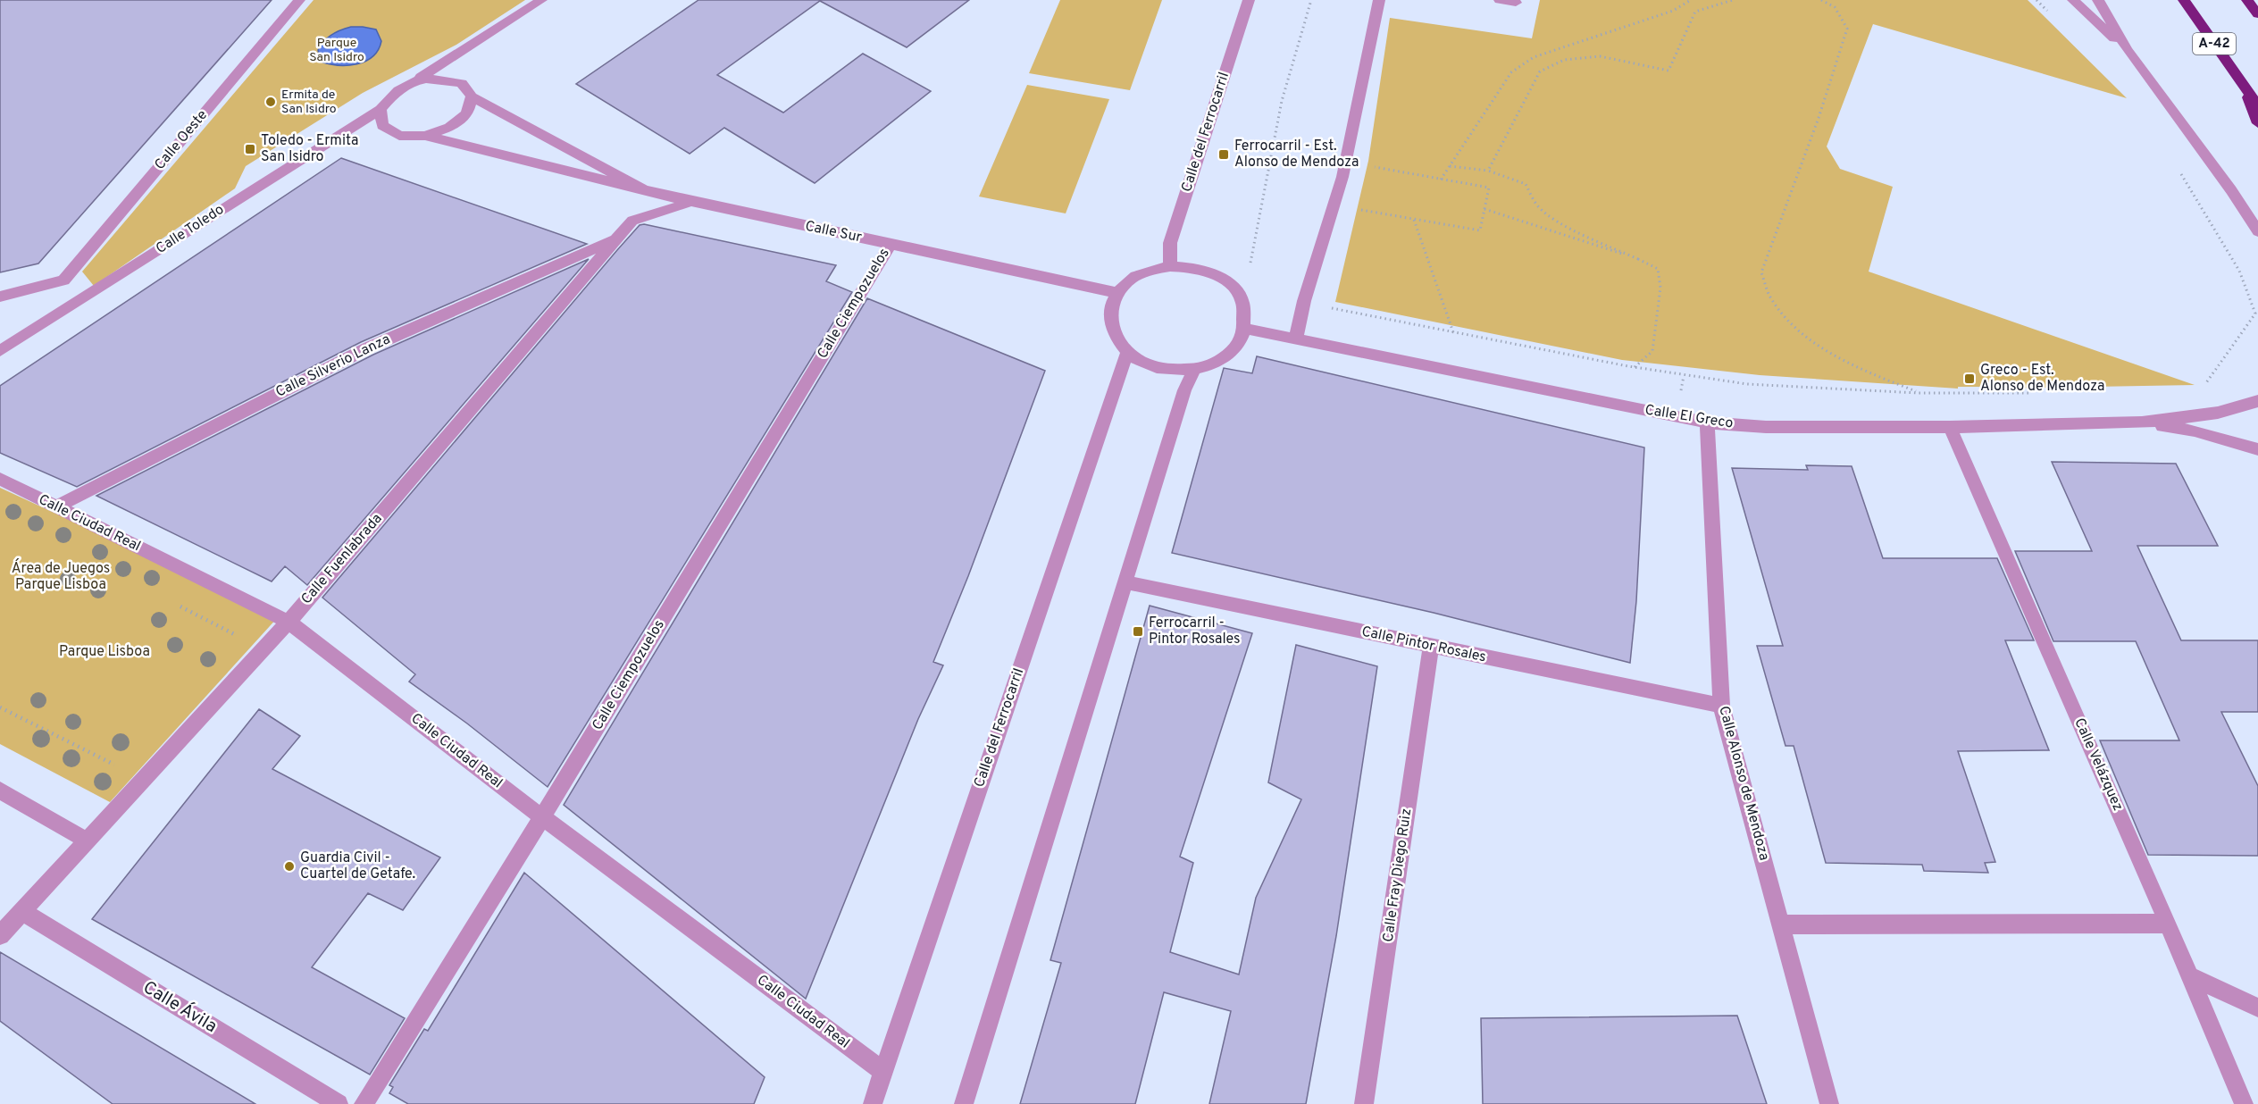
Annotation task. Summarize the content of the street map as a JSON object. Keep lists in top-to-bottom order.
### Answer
{
  "streets": {
    "highway": ["A-42"],
    "street": [
      "Calle del Ferrocarril",
      "Calle Oeste",
      "Calle Toledo",
      "Calle Sur",
      "Calle Ciempozuelos",
      "Calle Silverio Lanza",
      "Calle El Greco",
      "Calle Ciudad Real",
      "Calle Fuenlabrada",
      "Calle Pintor Rosales",
      "Calle Velázquez",
      "Calle Alonso de Mendoza",
      "Calle Fray Diego Ruiz",
      "Calle Ávila"
    ]
  },
  "crossings": [
    ["Calle del Ferrocarril", "Calle Sur"],
    ["Calle del Ferrocarril", "Calle El Greco"],
    ["Calle del Ferrocarril", "Calle Ciudad Real"],
    ["Calle Toledo", "Calle Sur"],
    ["Calle Sur", "Calle Ciempozuelos"],
    ["Calle Sur", "Calle El Greco"],
    ["Calle Sur", "Calle Fuenlabrada"],
    ["Calle Ciempozuelos", "Calle Ciudad Real"],
    ["Calle Silverio Lanza", "Calle Ciudad Real"],
    ["Calle Silverio Lanza", "Calle Fuenlabrada"],
    ["Calle El Greco", "Calle Velázquez"],
    ["Calle El Greco", "Calle Alonso de Mendoza"],
    ["Calle Ciudad Real", "Calle Fuenlabrada"],
    ["Calle Fuenlabrada", "Calle Ávila"],
    ["Calle Pintor Rosales", "Calle Alonso de Mendoza"],
    ["Calle Pintor Rosales", "Calle Fray Diego Ruiz"]
  ],
  "parks": ["Parque San Isidro", "Área de Juegos Parque Lisboa", "Parque Lisboa"],
  "places": {
    "other": ["Ermita de San Isidro", "Guardia Civil - Cuartel de Getafe."],
    "transit": [
      "Toledo - Ermita San Isidro",
      "Ferrocarril - Est. Alonso de Mendoza",
      "Greco - Est. Alonso de Mendoza",
      "Ferrocarril - Pintor Rosales"
    ]
  }
}
